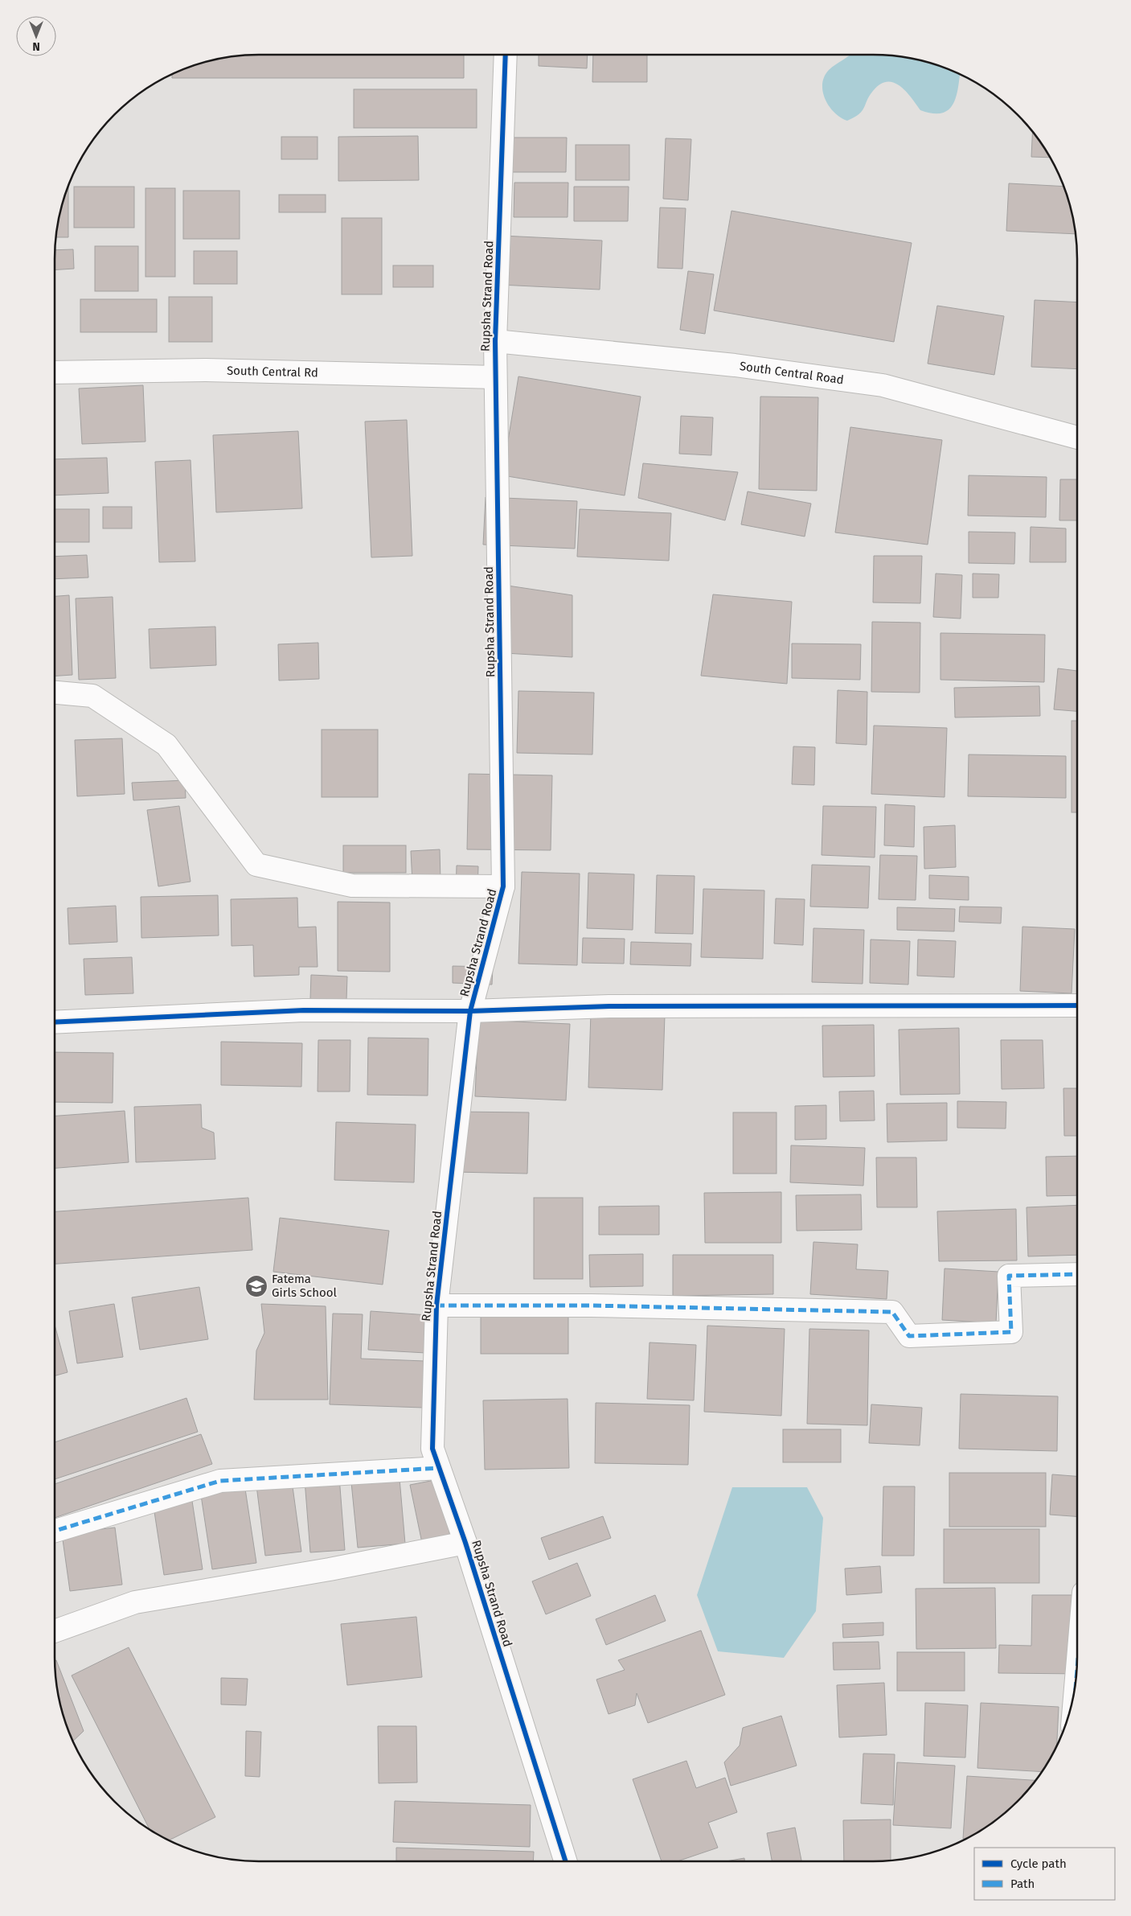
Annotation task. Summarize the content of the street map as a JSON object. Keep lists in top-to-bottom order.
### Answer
{
  "streets": {
    "street": ["Rupsha Strand Road", "South Central Rd", "South Central Road"]
  },
  "crossings": [
    ["Rupsha Strand Road", "South Central Rd"],
    ["Rupsha Strand Road", "South Central Road"]
  ],
  "places": {
    "school or university": ["Fatema Girls School"]
  },
  "legend": ["Cycle path", "Path"],
  "north": "bottom"
}
